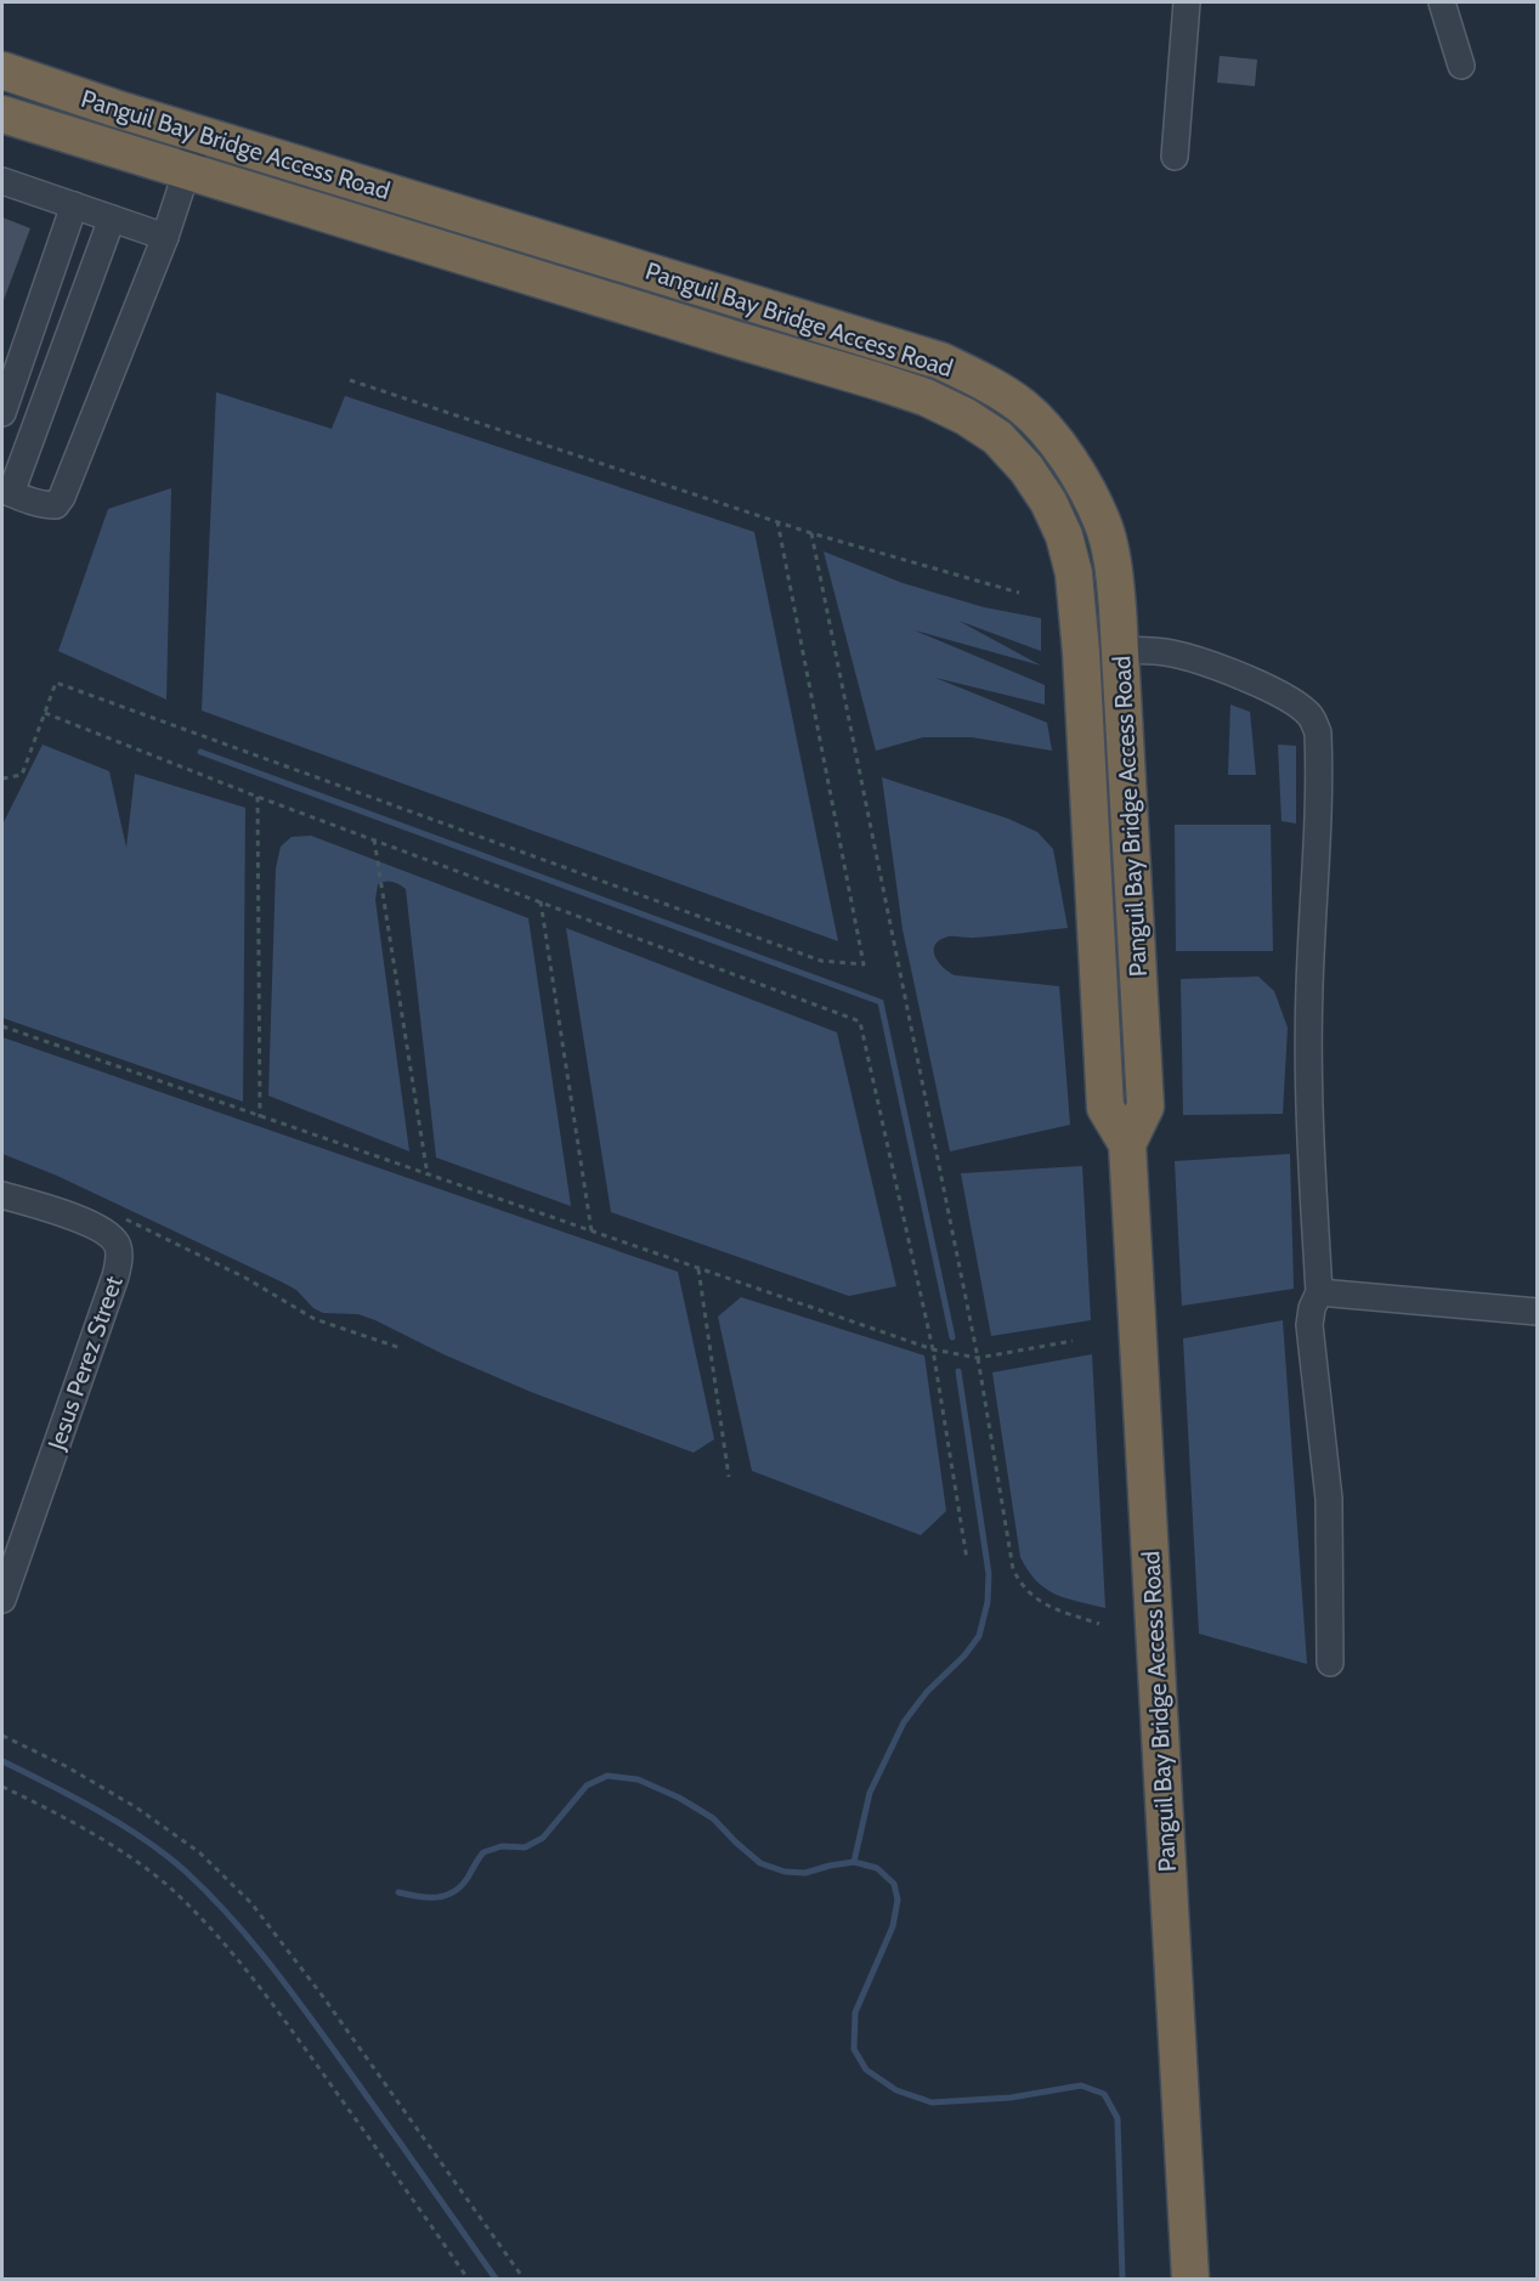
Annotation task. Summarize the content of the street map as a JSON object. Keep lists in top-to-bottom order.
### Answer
{
  "streets": {
    "highway": ["Panguil Bay Bridge Access Road"],
    "street": ["Jesus Perez Street"]
  }
}
